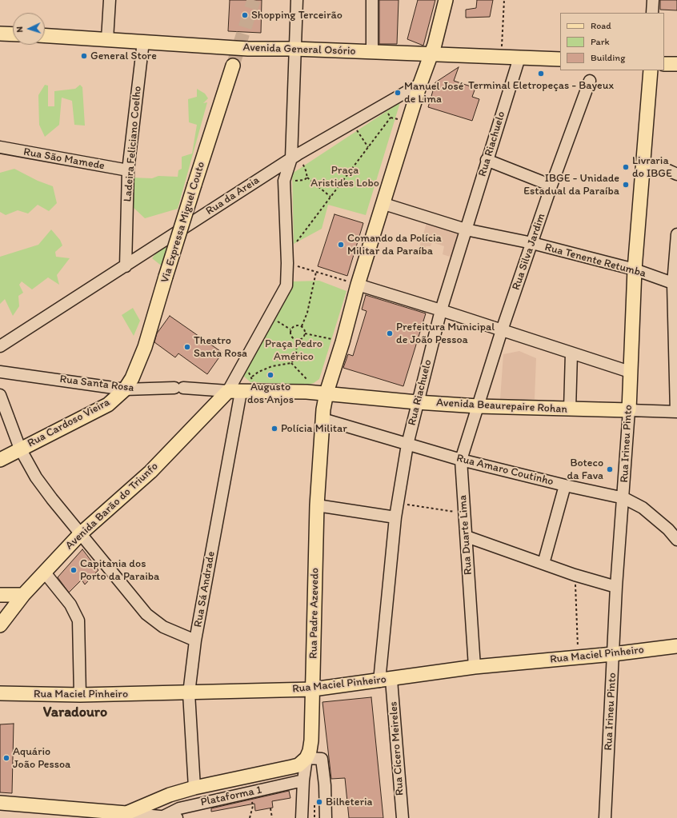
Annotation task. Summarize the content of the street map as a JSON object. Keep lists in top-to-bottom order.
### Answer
{
  "streets": {
    "main road": [
      "Avenida General Osório",
      "Via Expressa Miguel Couto",
      "Avenida Beaurepaire Rohan",
      "Rua Cardoso Vieira",
      "Rua Irineu Pinto",
      "Avenida Barão do Triunfo",
      "Rua Padre Azevedo",
      "Rua Maciel Pinheiro"
    ],
    "street": [
      "Ladeira Feliciano Coelho",
      "Rua Riachuelo",
      "Rua São Mamede",
      "Rua da Areia",
      "Rua Silva Jardim",
      "Rua Tenente Retumba",
      "Rua Santa Rosa",
      "Rua Amaro Coutinho",
      "Rua Duarte Lima",
      "Rua Sá Andrade",
      "Rua Cícero Meireles",
      "Plataforma 1"
    ]
  },
  "crossings": [
    ["Avenida General Osório", "Ladeira Feliciano Coelho"],
    ["Avenida General Osório", "Rua Riachuelo"],
    ["Ladeira Feliciano Coelho", "Rua São Mamede"],
    ["Ladeira Feliciano Coelho", "Rua da Areia"],
    ["Rua Riachuelo", "Rua Tenente Retumba"],
    ["Rua Riachuelo", "Avenida Beaurepaire Rohan"],
    ["Rua Riachuelo", "Rua Amaro Coutinho"],
    ["Rua Riachuelo", "Rua Maciel Pinheiro"],
    ["Rua Riachuelo", "Rua Cícero Meireles"],
    ["Via Expressa Miguel Couto", "Rua Santa Rosa"],
    ["Via Expressa Miguel Couto", "Rua Cardoso Vieira"],
    ["Rua Silva Jardim", "Rua Tenente Retumba"],
    ["Rua Silva Jardim", "Avenida Beaurepaire Rohan"],
    ["Rua Silva Jardim", "Rua Duarte Lima"],
    ["Rua Tenente Retumba", "Rua Irineu Pinto"],
    ["Rua Santa Rosa", "Rua Cardoso Vieira"],
    ["Rua Santa Rosa", "Avenida Barão do Triunfo"],
    ["Rua Santa Rosa", "Rua Sá Andrade"],
    ["Avenida Beaurepaire Rohan", "Rua Irineu Pinto"],
    ["Avenida Beaurepaire Rohan", "Rua Duarte Lima"],
    ["Avenida Beaurepaire Rohan", "Rua Padre Azevedo"],
    ["Rua Irineu Pinto", "Rua Amaro Coutinho"],
    ["Rua Irineu Pinto", "Rua Maciel Pinheiro"],
    ["Rua Amaro Coutinho", "Rua Duarte Lima"],
    ["Rua Amaro Coutinho", "Rua Padre Azevedo"],
    ["Avenida Barão do Triunfo", "Rua Sá Andrade"],
    ["Rua Duarte Lima", "Rua Maciel Pinheiro"],
    ["Rua Sá Andrade", "Rua Maciel Pinheiro"],
    ["Rua Padre Azevedo", "Rua Maciel Pinheiro"],
    ["Rua Maciel Pinheiro", "Rua Cícero Meireles"]
  ],
  "districts": ["Varadouro"],
  "parks": ["Praça Aristides Lobo", "Praça Pedro Américo"],
  "places": [
    "Shopping Terceirão",
    "General Store",
    "Terminal Eletropeças - Bayeux",
    "Manuel José de Lima",
    "Livraria do IBGE",
    "IBGE - Unidade Estadual da Paraíba",
    "Comando da Polícia Militar da Paraíba",
    "Prefeitura Municipal de João Pessoa",
    "Theatro Santa Rosa",
    "Augusto dos Anjos",
    "Polícia Militar",
    "Boteco da Fava",
    "Capitania dos Porto da Paraiba",
    "Aquário João Pessoa",
    "Bilheteria"
  ],
  "legend": ["Road", "Park", "Building"],
  "north": "left"
}
